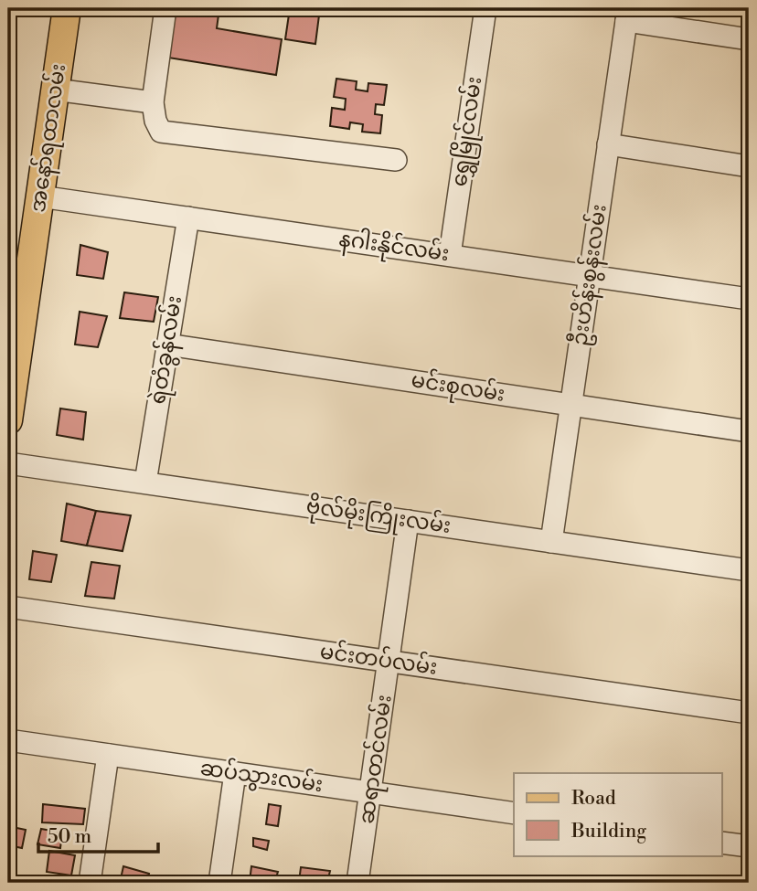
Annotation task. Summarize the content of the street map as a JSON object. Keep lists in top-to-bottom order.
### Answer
{
  "streets": {
    "main road": ["အနော်ရထာလမ်း"],
    "street": [
      "ရွှေမြိုင်လမ်း",
      "နဂါးနိုင်လမ်း",
      "ဦးဟိန်းစွန်းလမ်း",
      "ရဲတံခွန်လမ်း",
      "မင်းစုလမ်း",
      "ဗိုလ်မိုးကြိုးလမ်း",
      "မင်းတပ်လမ်း",
      "ဆရာတင်လမ်း",
      "ဆပ်သွားလမ်း"
    ]
  },
  "crossings": [
    ["ရွှေမြိုင်လမ်း", "နဂါးနိုင်လမ်း"],
    ["အနော်ရထာလမ်း", "နဂါးနိုင်လမ်း"],
    ["နဂါးနိုင်လမ်း", "ဦးဟိန်းစွန်းလမ်း"],
    ["နဂါးနိုင်လမ်း", "ရဲတံခွန်လမ်း"],
    ["ဦးဟိန်းစွန်းလမ်း", "မင်းစုလမ်း"],
    ["ဦးဟိန်းစွန်းလမ်း", "ဗိုလ်မိုးကြိုးလမ်း"],
    ["ရဲတံခွန်လမ်း", "မင်းစုလမ်း"],
    ["ရဲတံခွန်လမ်း", "ဗိုလ်မိုးကြိုးလမ်း"],
    ["ဗိုလ်မိုးကြိုးလမ်း", "ဆရာတင်လမ်း"],
    ["မင်းတပ်လမ်း", "ဆရာတင်လမ်း"],
    ["ဆရာတင်လမ်း", "ဆပ်သွားလမ်း"]
  ],
  "legend": ["Road", "Building"],
  "scale_bar": "50 m"
}
